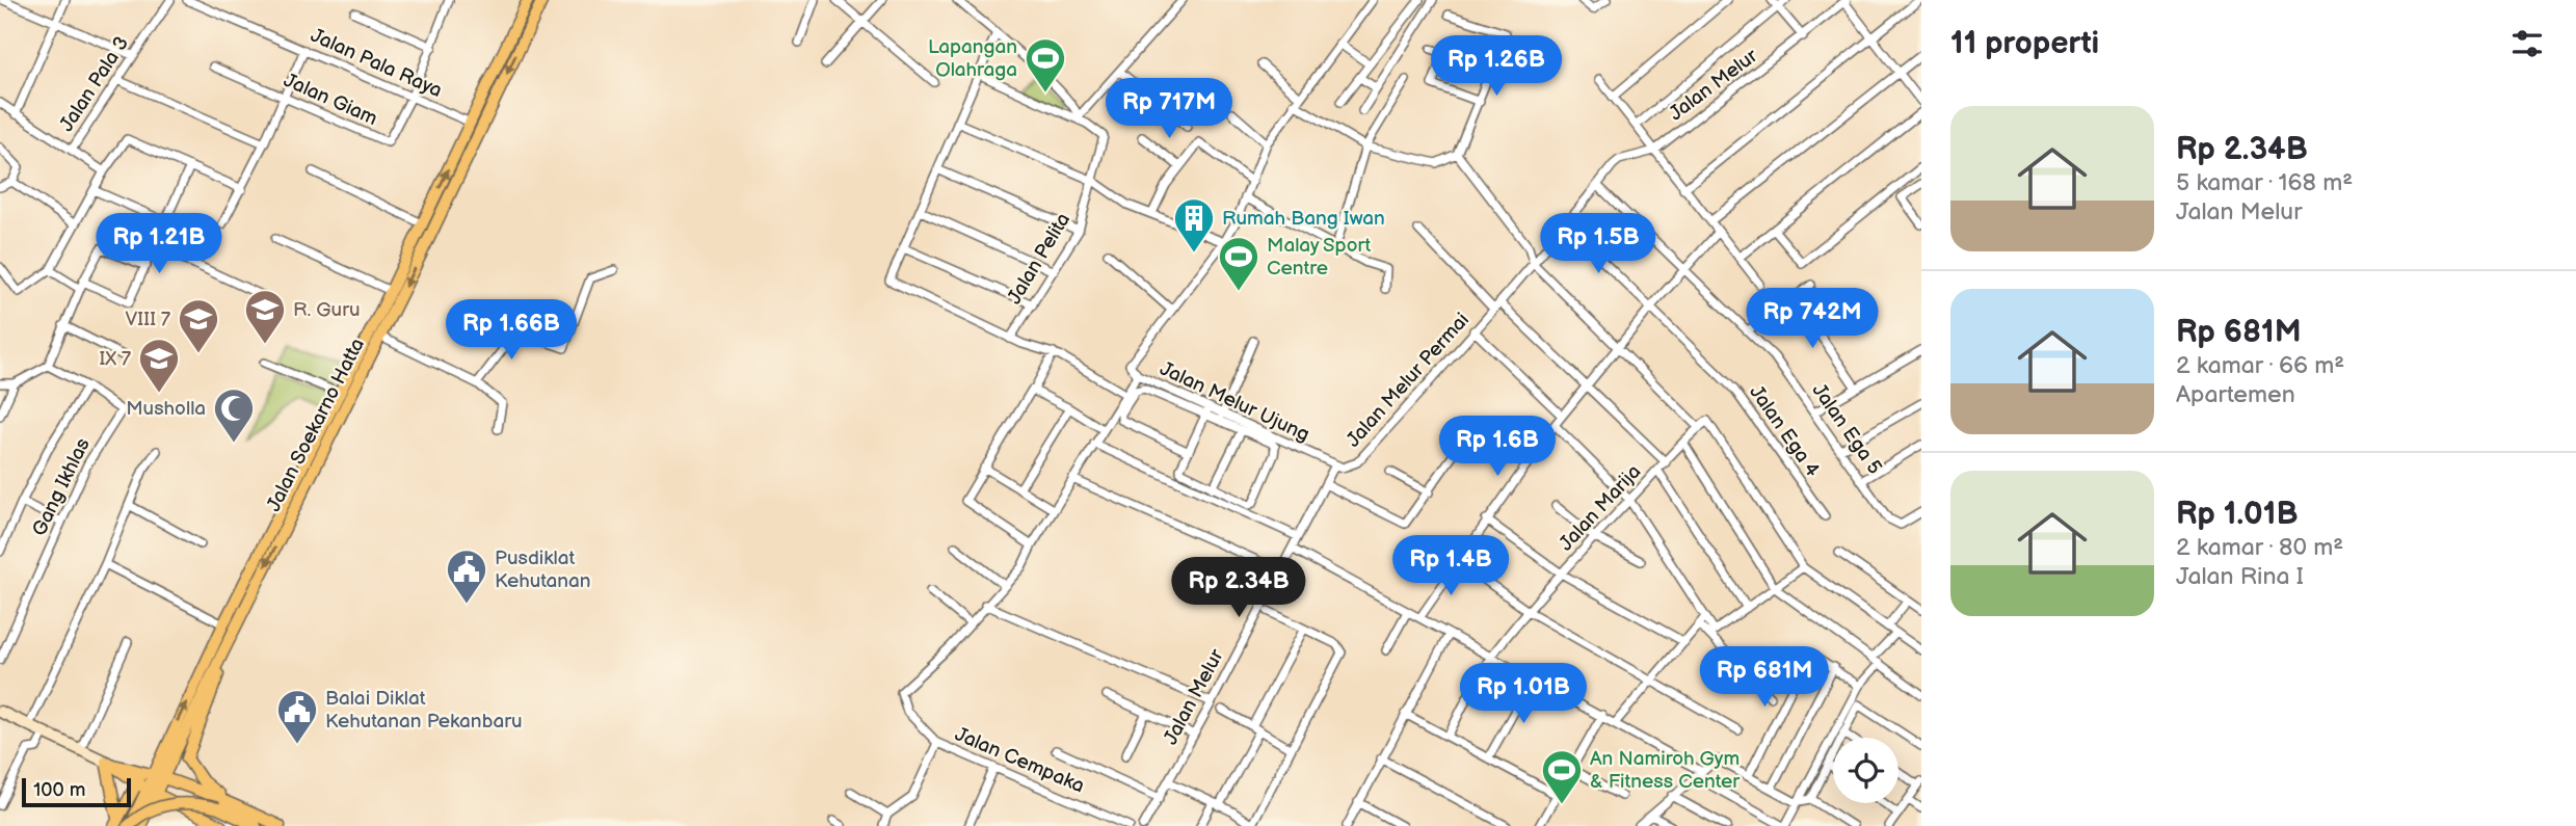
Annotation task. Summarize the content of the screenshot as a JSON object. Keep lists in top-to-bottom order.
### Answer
{
  "streets": {
    "main road": ["Jalan Soekarno Hatta"],
    "street": [
      "Jalan Pala Raya",
      "Jalan Pala 3",
      "Jalan Melur",
      "Jalan Giam",
      "Jalan Pelita",
      "Jalan Melur Permai",
      "Jalan Melur Ujung",
      "Jalan Ega 5",
      "Jalan Ega 4",
      "Gang Ikhlas",
      "Jalan Marija",
      "Jalan Cempaka"
    ]
  },
  "crossings": [
    ["Jalan Pala Raya", "Jalan Giam"],
    ["Jalan Pala Raya", "Jalan Soekarno Hatta"],
    ["Jalan Melur", "Jalan Melur Permai"],
    ["Jalan Melur", "Jalan Melur Ujung"],
    ["Jalan Melur", "Jalan Ega 5"],
    ["Jalan Melur", "Jalan Ega 4"],
    ["Jalan Melur Permai", "Jalan Melur Ujung"]
  ],
  "places": {
    "sports": ["Lapangan Olahraga", "Malay Sport Centre", "An Namiroh Gym & Fitness Center"],
    "building": ["Rumah Bang Iwan"],
    "school or university": ["R. Guru", "VIII 7", "IX 7"],
    "mosque": ["Musholla"],
    "public building": ["Pusdiklat Kehutanan", "Balai Diklat Kehutanan Pekanbaru"]
  },
  "scale_bar": "100 m",
  "page": {
    "heading": "11 properti",
    "price": [
      "Rp 1.26B",
      "Rp 717M",
      "Rp 1.21B",
      "Rp 1.5B",
      "Rp 742M",
      "Rp 1.66B",
      "Rp 1.6B",
      "Rp 1.4B",
      "Rp 2.34B",
      "Rp 681M",
      "Rp 1.01B"
    ],
    "list": [
      {
        "name": "Rp 2.34B",
        "note": "5 kamar · 168 m² · Jalan Melur"
      },
      {
        "name": "Rp 681M",
        "note": "2 kamar · 66 m² · Apartemen"
      },
      {
        "name": "Rp 1.01B",
        "note": "2 kamar · 80 m² · Jalan Rina I"
      }
    ],
    "scale": "100 m"
  }
}
